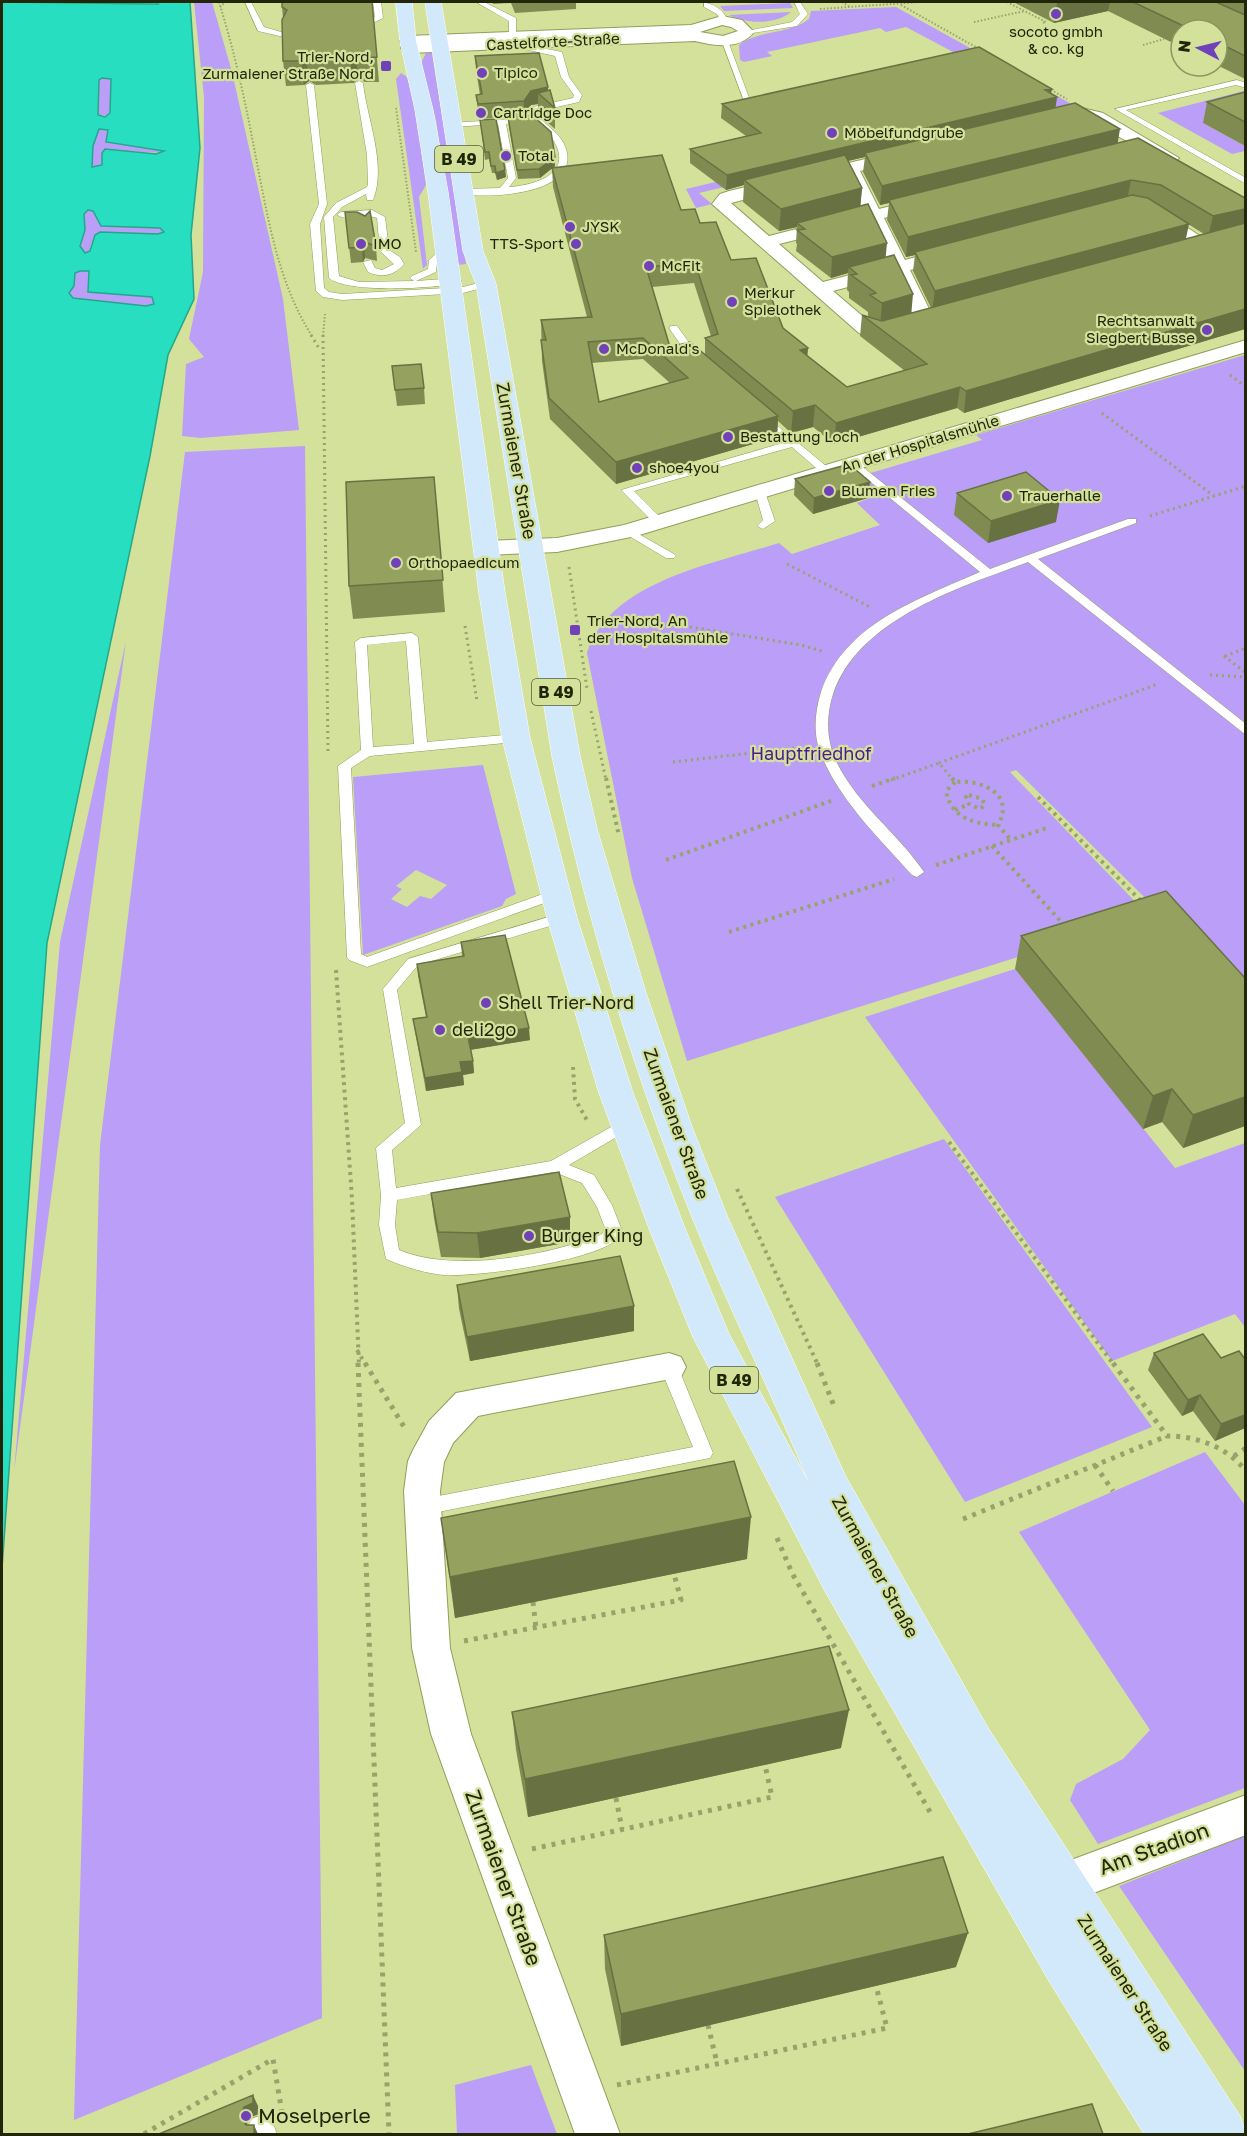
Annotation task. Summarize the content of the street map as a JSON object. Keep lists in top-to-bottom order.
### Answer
{
  "streets": {
    "main road": ["B 49", "Zurmaiener Straße"],
    "street": ["Castelforte-Straße", "An der Hospitalsmühle", "Am Stadion"]
  },
  "crossings": [
    ["Castelforte-Straße", "Zurmaiener Straße"],
    ["An der Hospitalsmühle", "Zurmaiener Straße"],
    ["Zurmaiener Straße", "Am Stadion"]
  ],
  "parks": ["Hauptfriedhof"],
  "places": {
    "other": [
      "socoto gmbh & co. kg",
      "Tipico",
      "Cartridge Doc",
      "Möbelfundgrube",
      "Total",
      "JYSK",
      "IMO",
      "TTS-Sport",
      "McFit",
      "Merkur Spielothek",
      "Rechtsanwalt Siegbert Busse",
      "McDonald's",
      "Bestattung Loch",
      "shoe4you",
      "Blumen Fries",
      "Trauerhalle",
      "Orthopaedicum",
      "Shell Trier-Nord",
      "deli2go",
      "Burger King",
      "Moselperle"
    ],
    "transit": ["Trier-Nord, Zurmaiener Straße Nord", "Trier-Nord, An der Hospitalsmühle"]
  },
  "north": "left"
}
